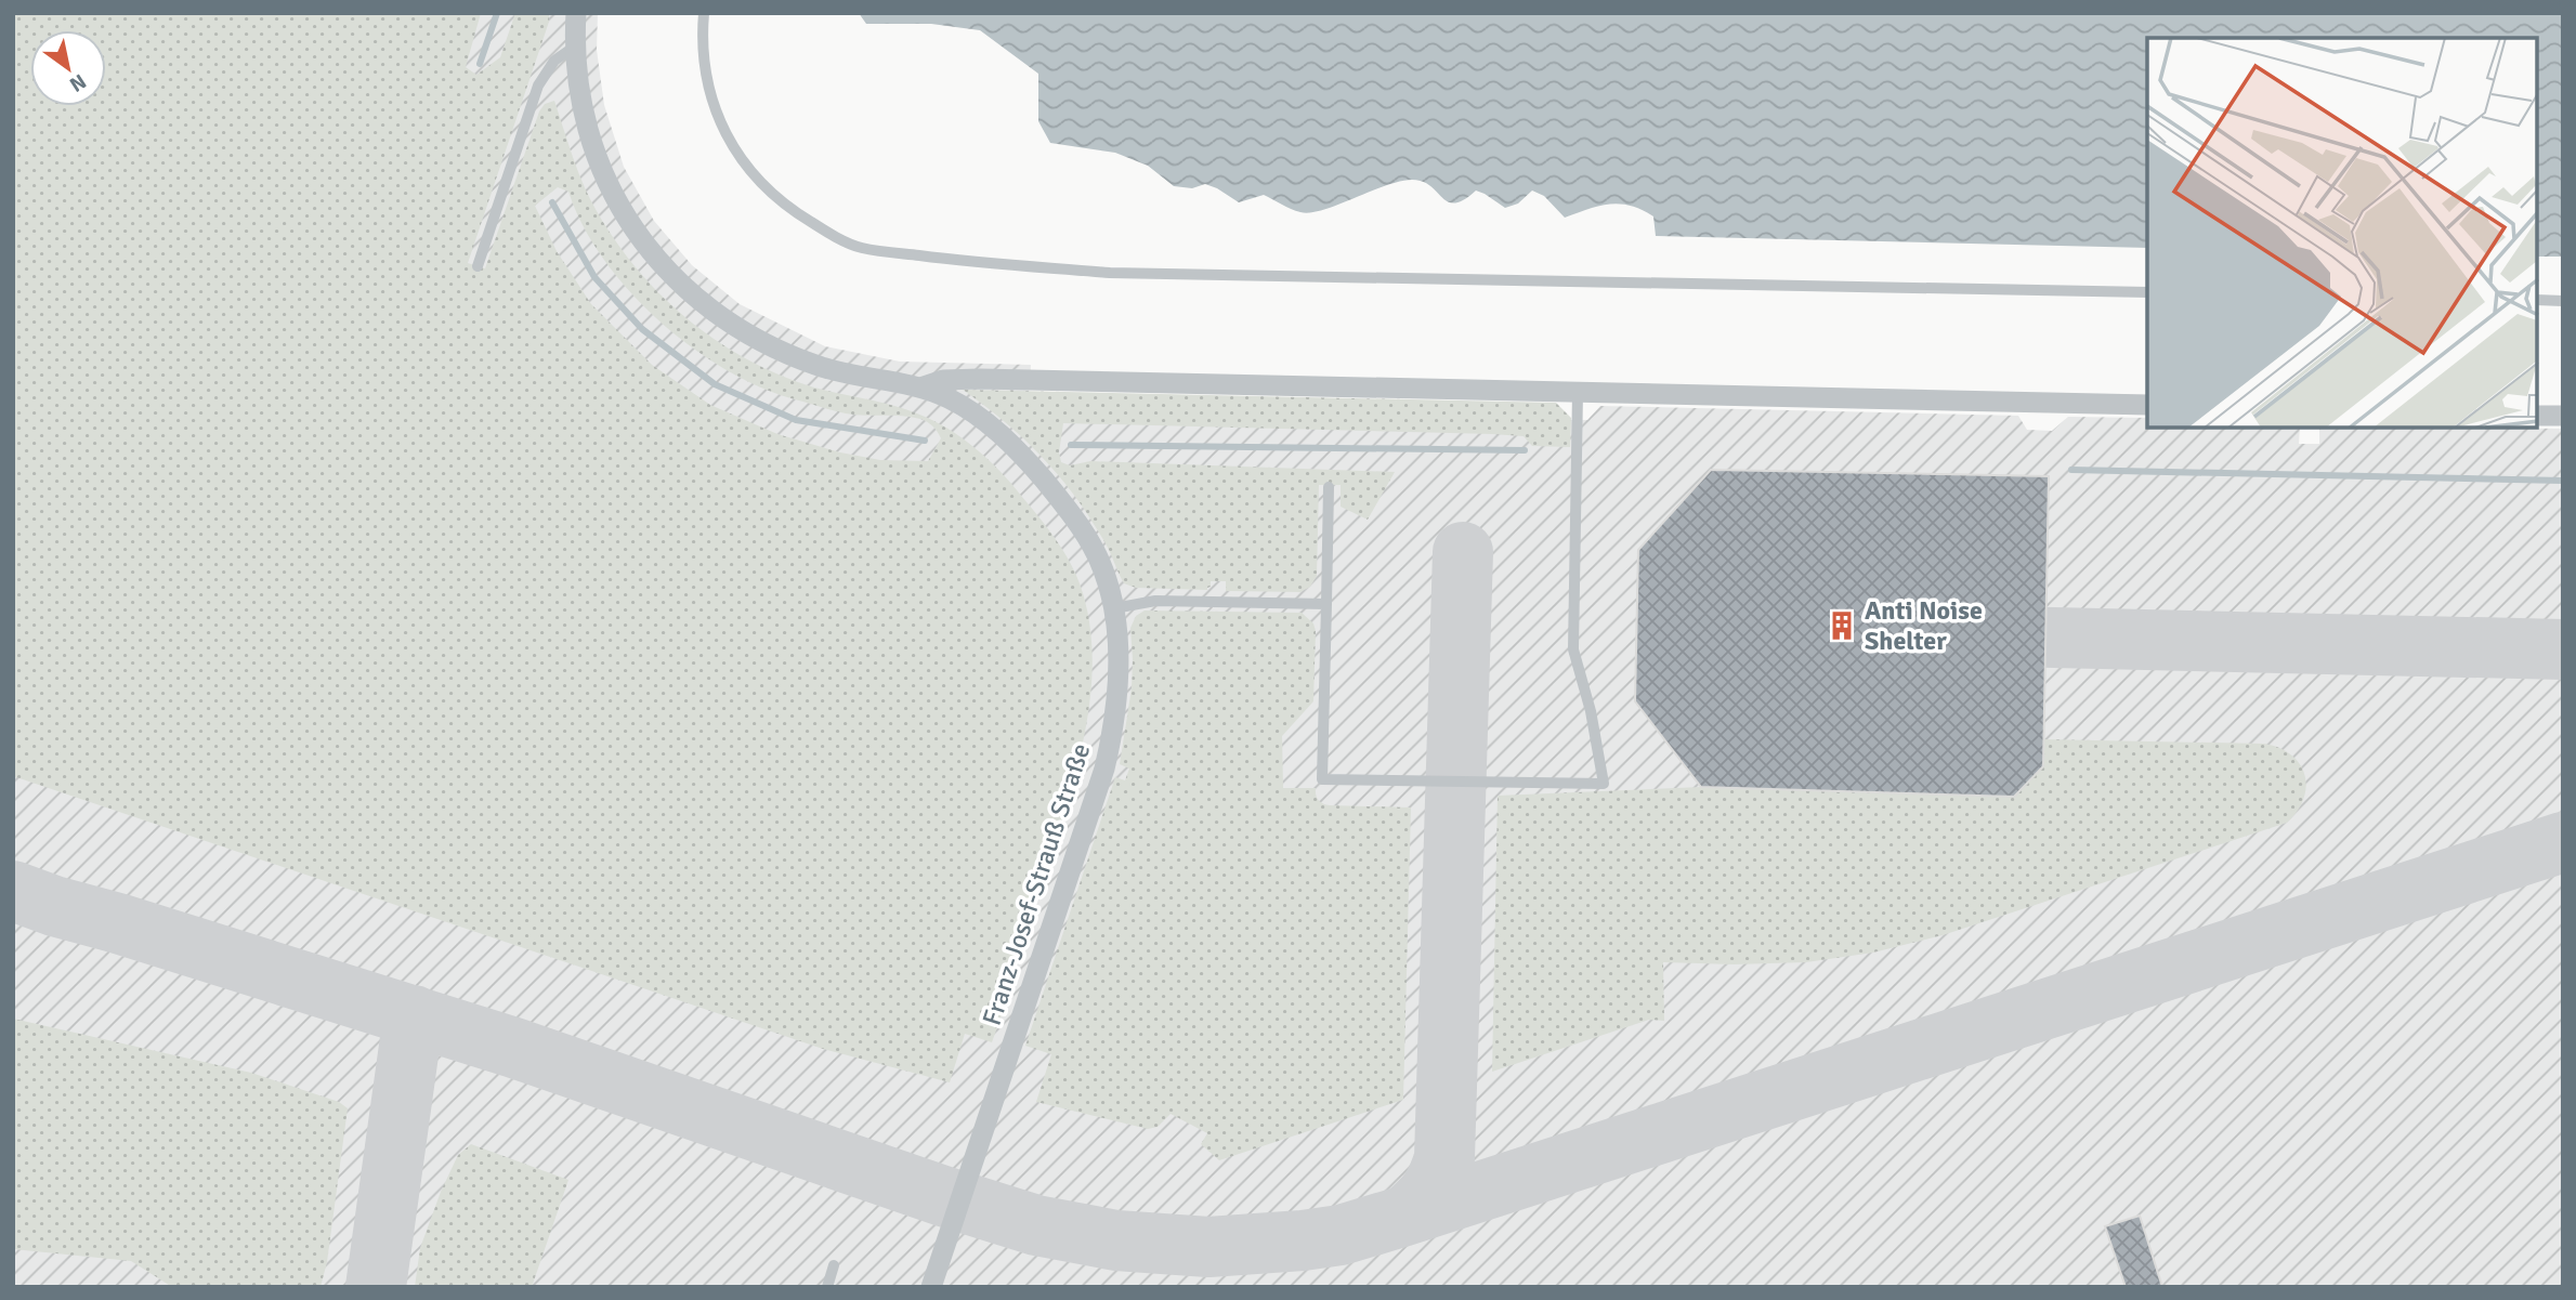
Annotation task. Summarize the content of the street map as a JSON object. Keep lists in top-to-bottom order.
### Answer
{
  "streets": {
    "street": ["Franz-Josef-Strauß Straße"]
  },
  "places": {
    "building": ["Anti Noise Shelter"]
  },
  "north": "bottom right"
}
